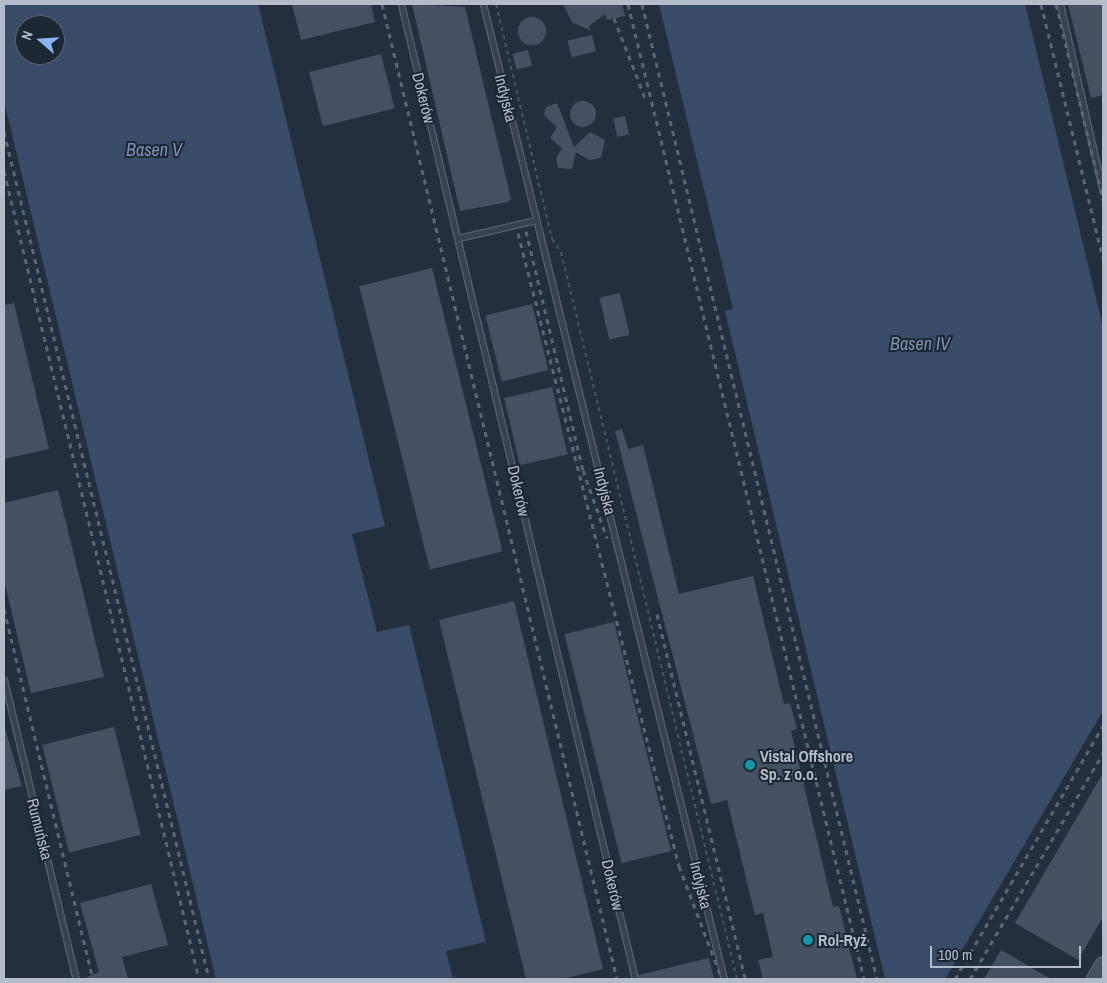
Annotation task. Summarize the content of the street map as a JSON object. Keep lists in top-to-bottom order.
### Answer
{
  "streets": {
    "lane": ["Dokerów", "Indyjska", "Rumuńska"]
  },
  "water": ["Basen V", "Basen IV"],
  "places": ["Vistal Offshore Sp. z o.o.", "Rol-Ryż"],
  "scale_bar": "100 m",
  "north": "left"
}
